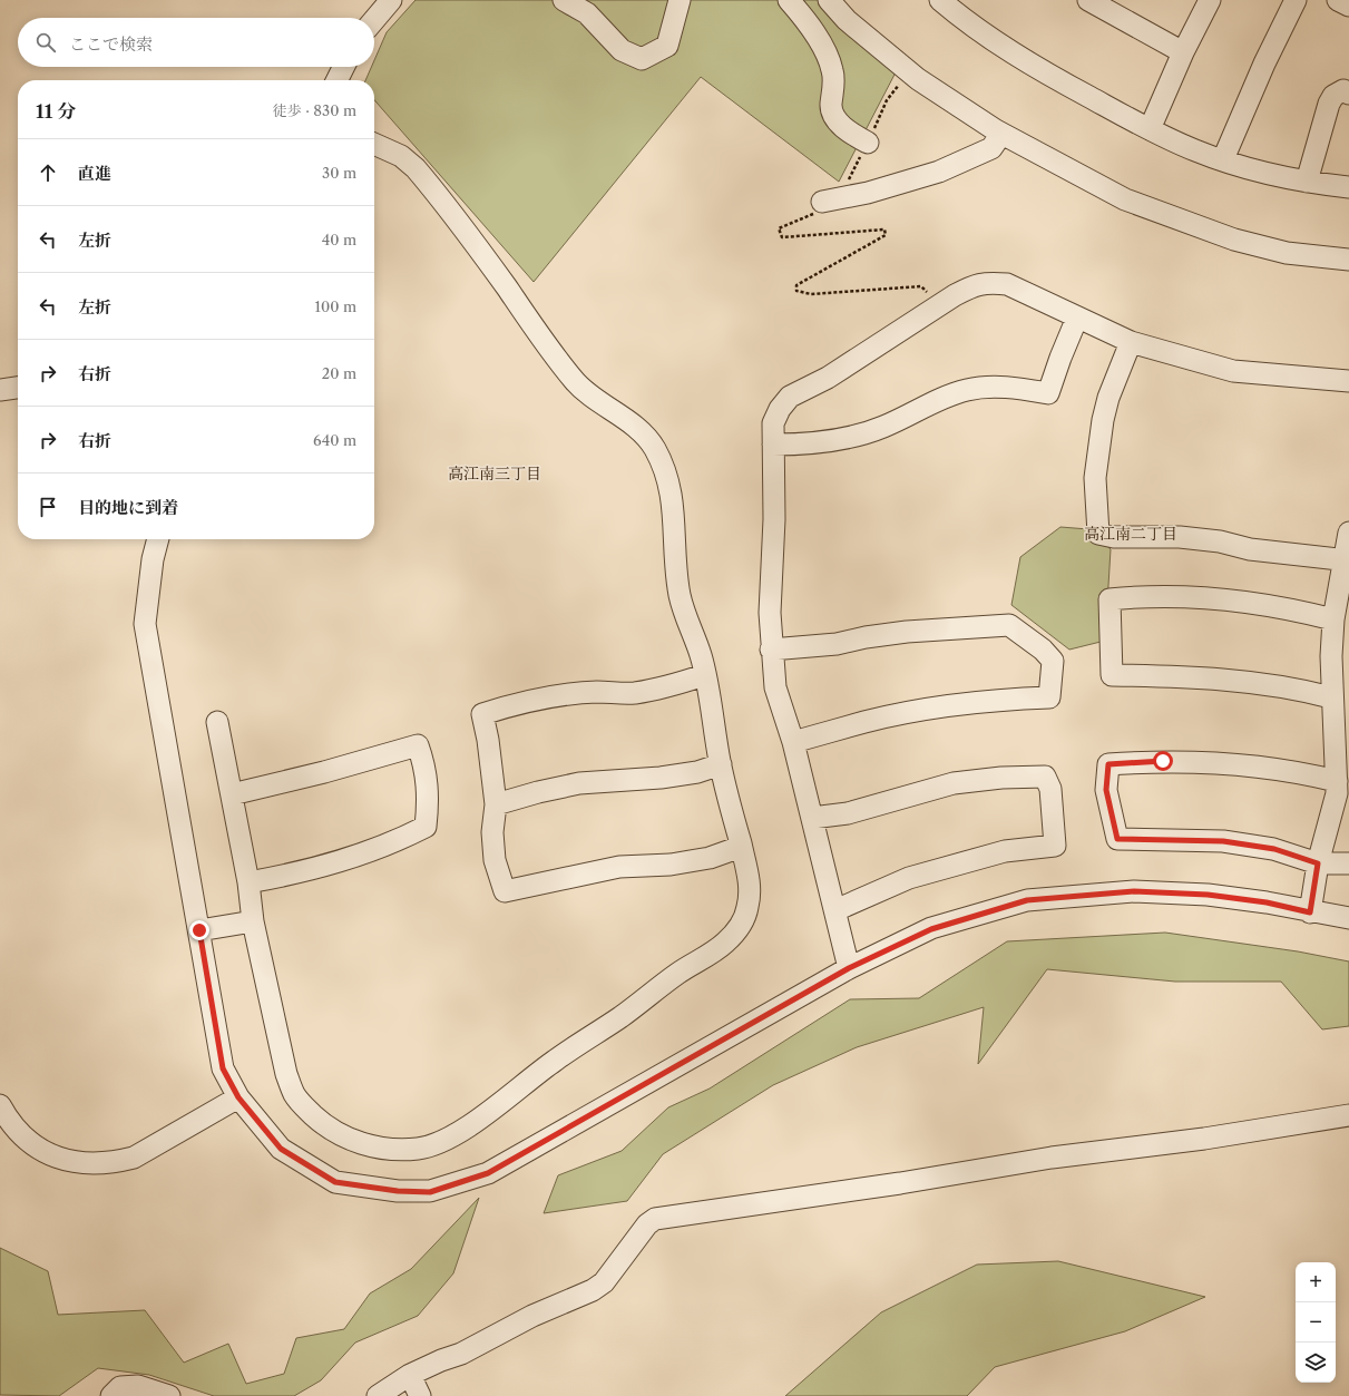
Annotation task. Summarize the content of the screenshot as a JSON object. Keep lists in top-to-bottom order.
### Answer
{
  "districts": ["高江南三丁目", "高江南二丁目"],
  "page": {
    "search": "ここで検索",
    "heading": ["11 分", "徒歩 · 830 m"],
    "list": [
      ["直進", "30 m"],
      ["左折", "40 m"],
      ["左折", "100 m"],
      ["右折", "20 m"],
      ["右折", "640 m"],
      "目的地に到着"
    ],
    "map_buttons": ["+", "−"]
  }
}
